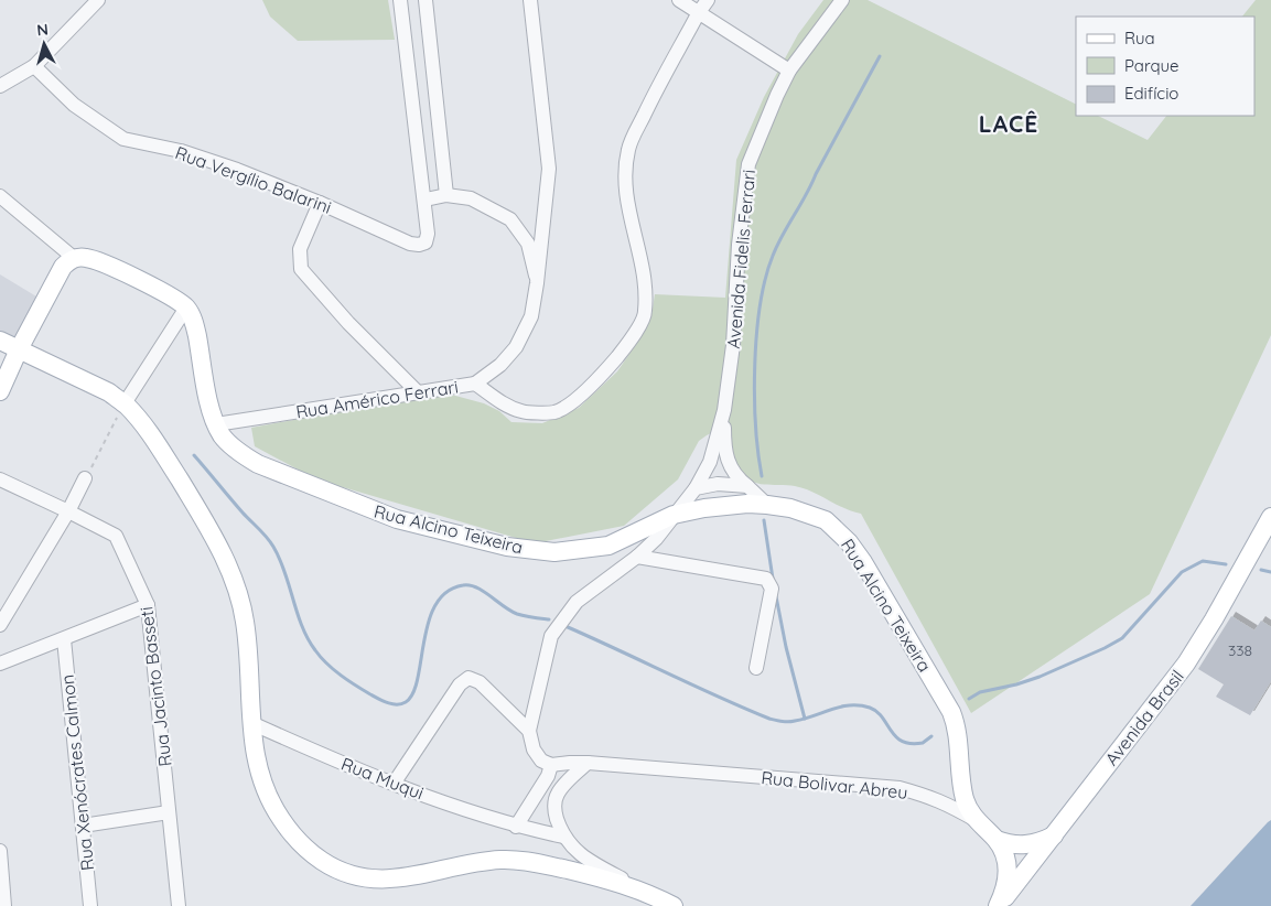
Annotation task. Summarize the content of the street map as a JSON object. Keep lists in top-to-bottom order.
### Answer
{
  "streets": {
    "main road": ["Rua Alcino Teixeira", "Avenida Brasil", "Rua Bolivar Abreu"],
    "street": [
      "Rua Vergílio Balarini",
      "Avenida Fidelis Ferrari",
      "Rua Américo Ferrari",
      "Rua Jacinto Basseti",
      "Rua Xenócrates Calmon",
      "Rua Muqui"
    ]
  },
  "crossings": [
    ["Avenida Fidelis Ferrari", "Rua Alcino Teixeira"],
    ["Rua Américo Ferrari", "Rua Alcino Teixeira"],
    ["Rua Alcino Teixeira", "Rua Bolivar Abreu"],
    ["Avenida Brasil", "Rua Bolivar Abreu"]
  ],
  "districts": ["LACÊ"],
  "house_numbers": ["338"],
  "legend": ["Rua", "Parque", "Edifício"],
  "north": "top"
}
